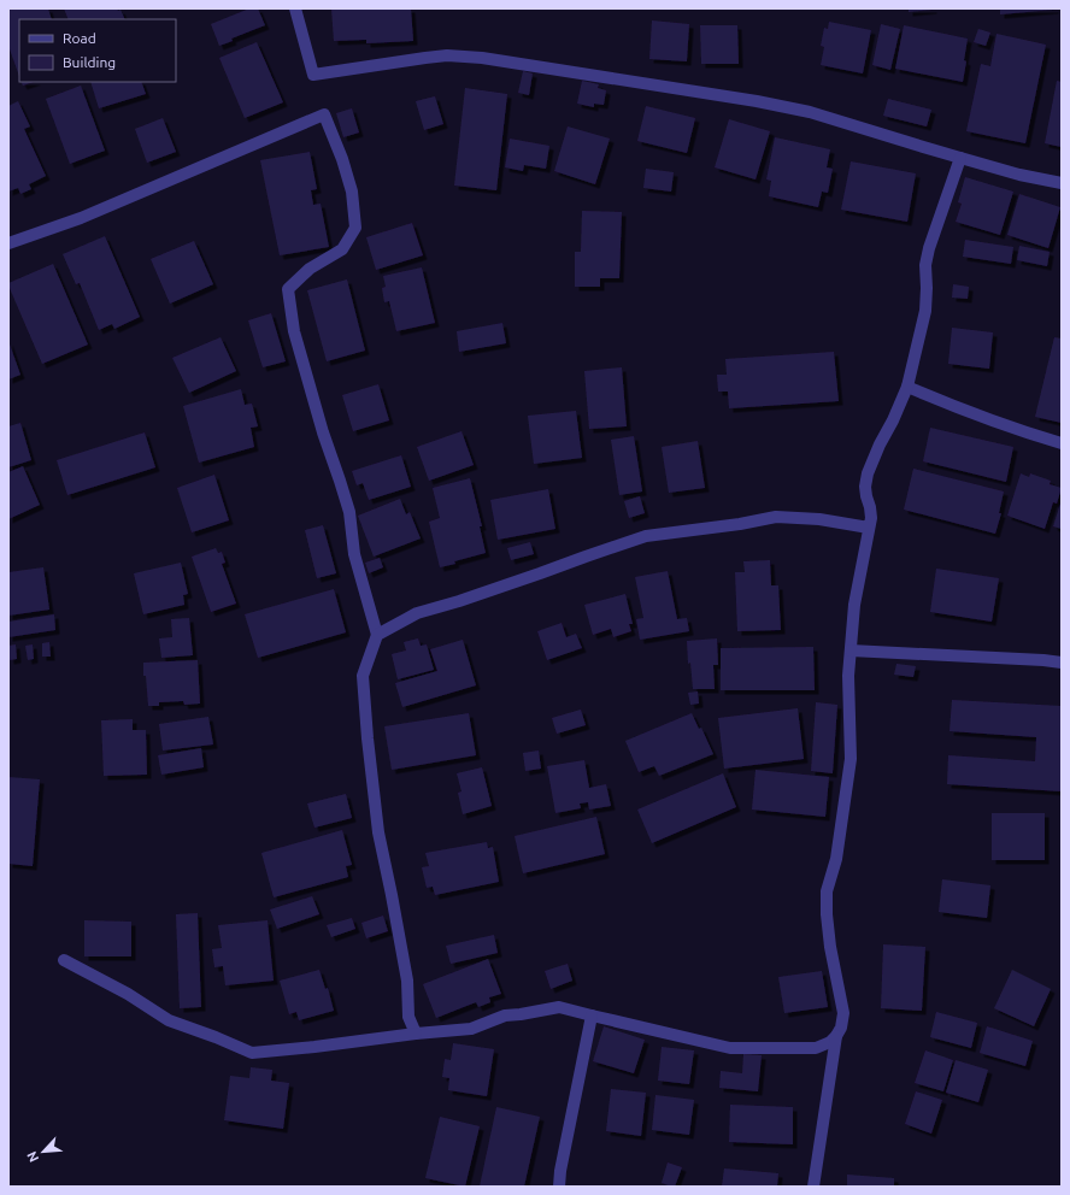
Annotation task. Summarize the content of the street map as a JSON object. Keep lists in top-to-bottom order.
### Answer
{
  "legend": ["Road", "Building"],
  "north": "bottom left"
}
